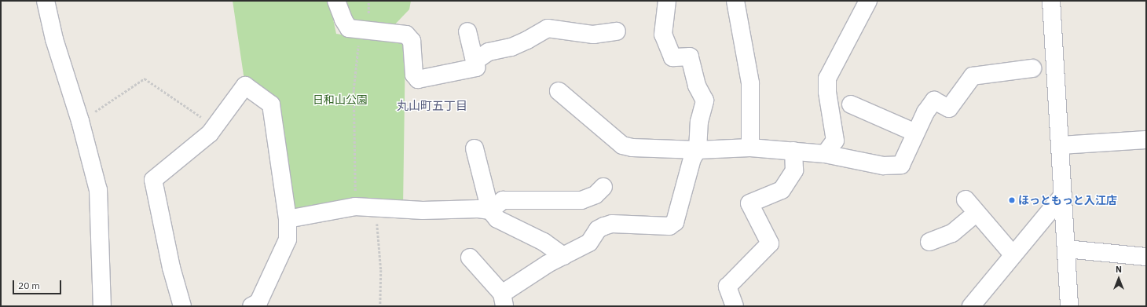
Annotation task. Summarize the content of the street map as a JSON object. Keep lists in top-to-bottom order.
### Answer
{
  "districts": ["丸山町五丁目"],
  "parks": ["日和山公園"],
  "places": ["ほっともっと入江店"],
  "scale_bar": "20 m",
  "north": "top"
}
